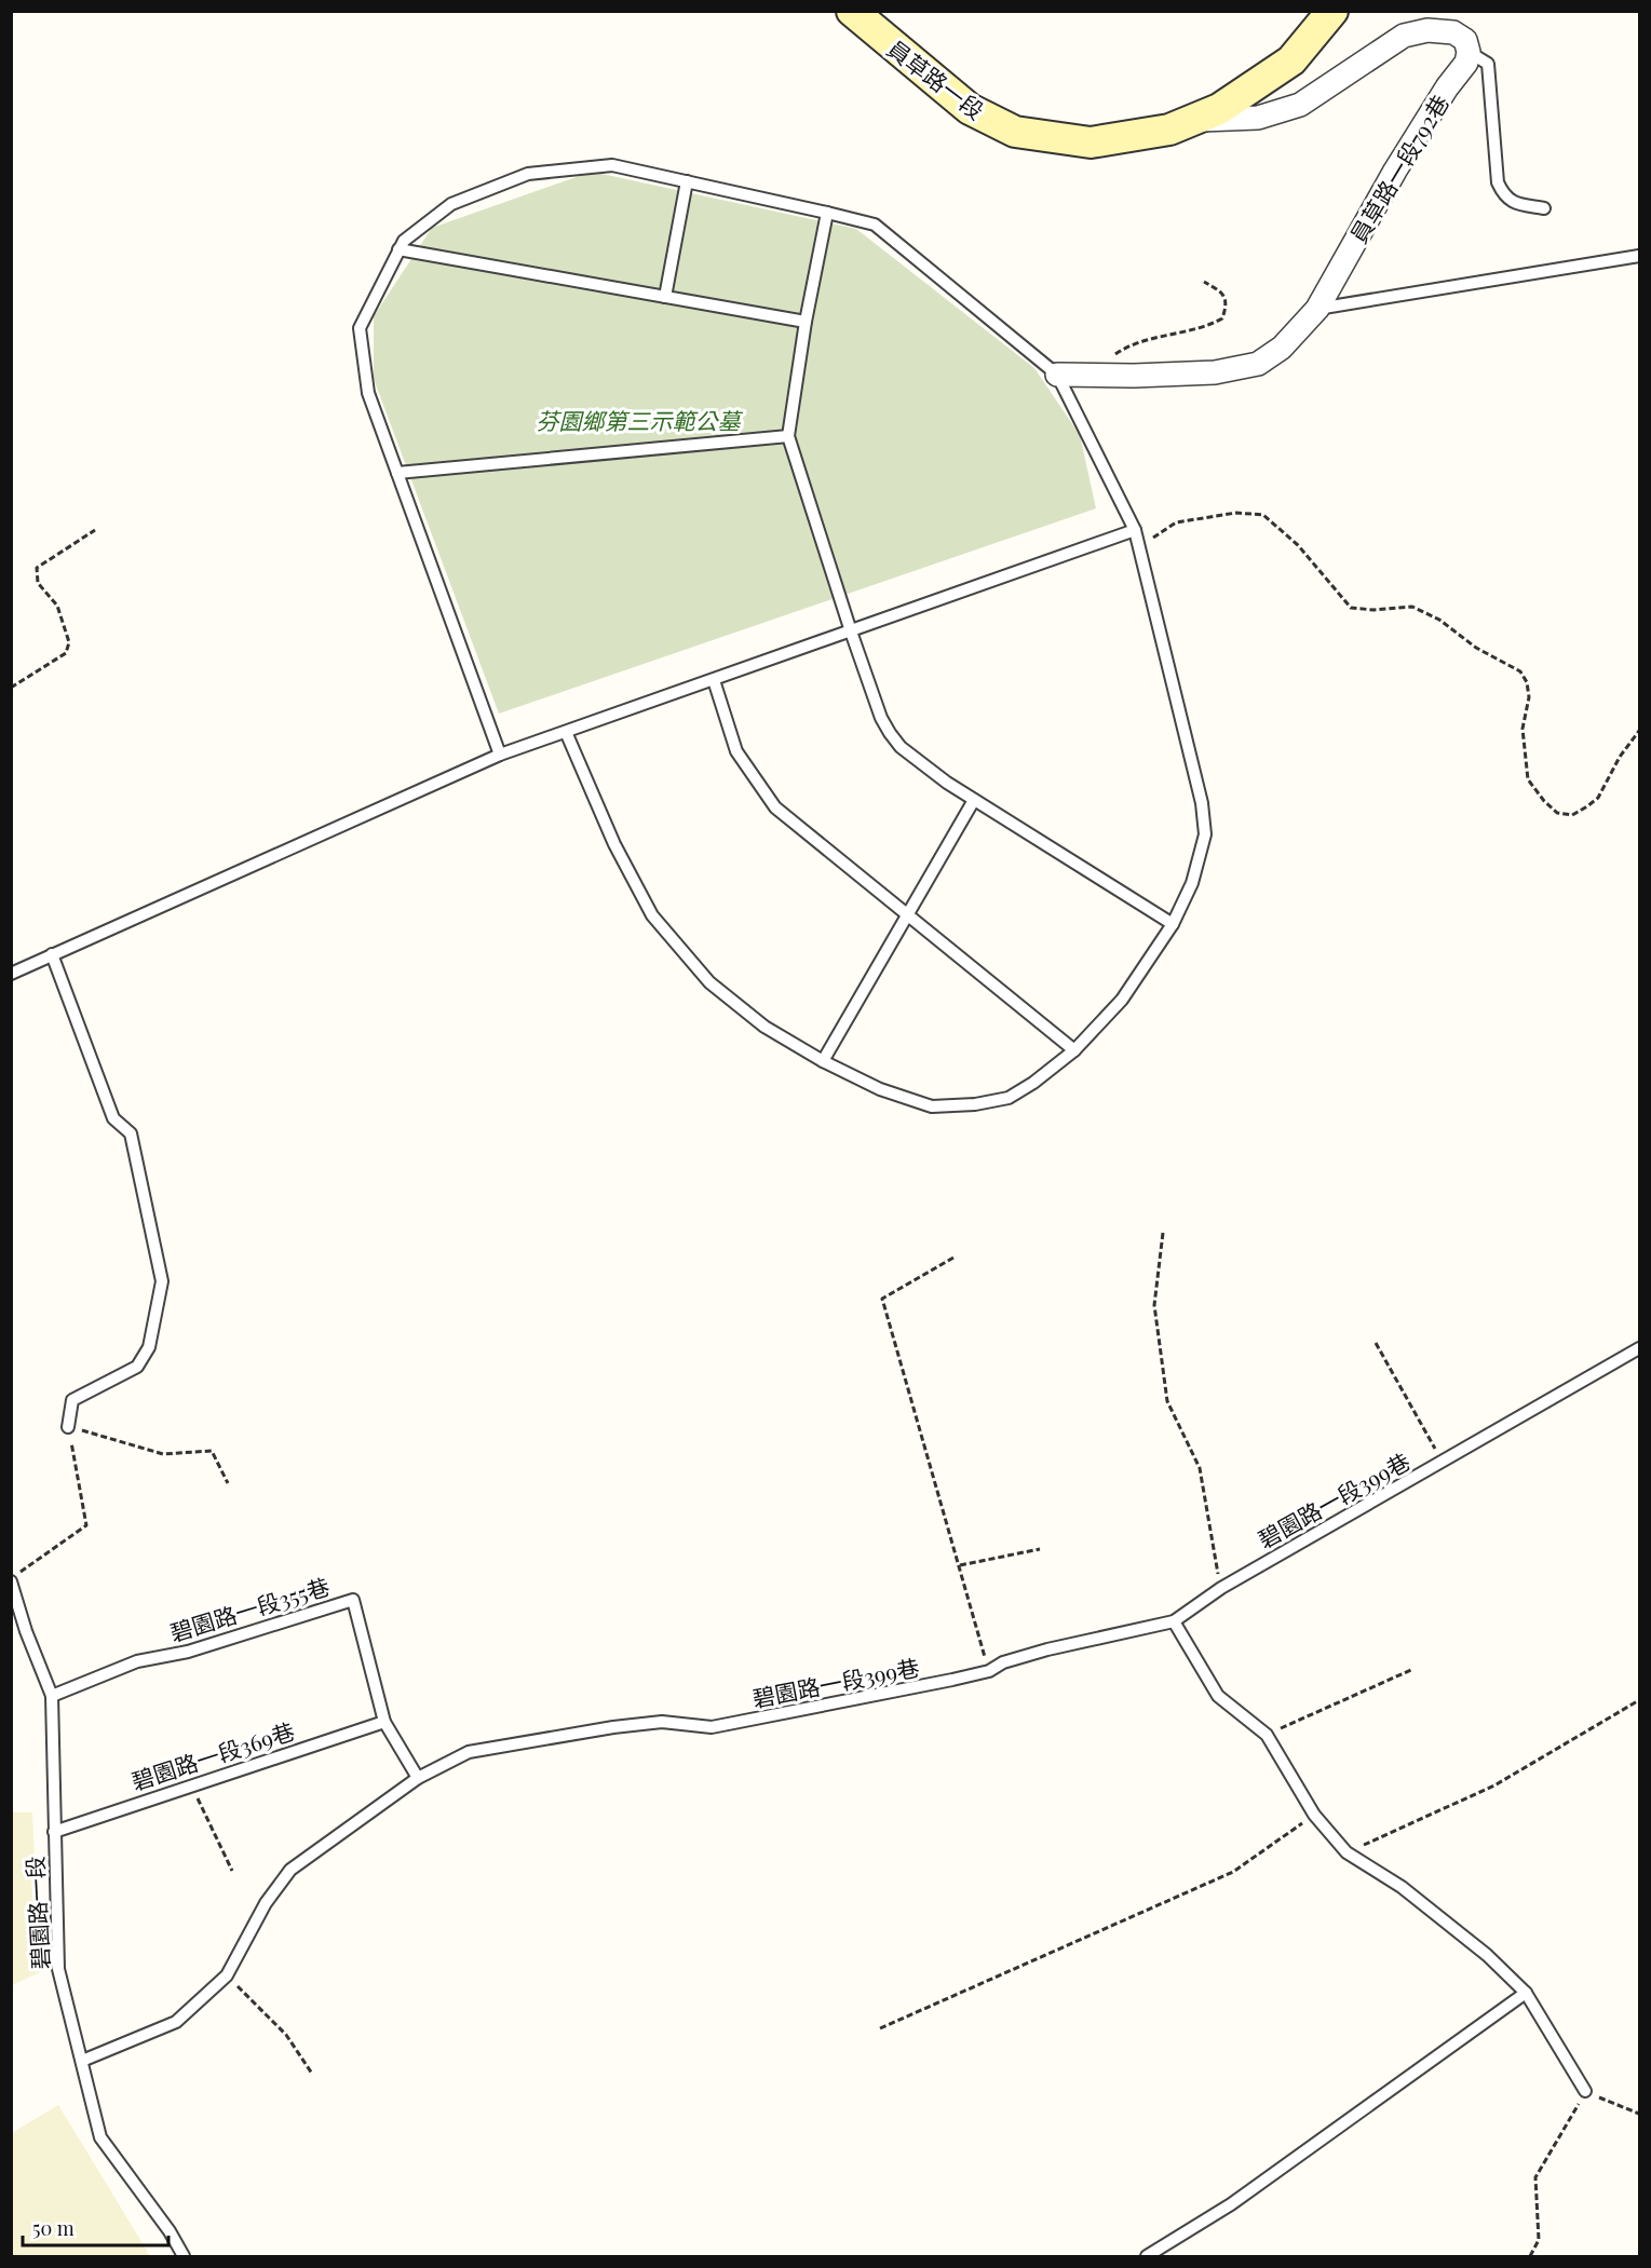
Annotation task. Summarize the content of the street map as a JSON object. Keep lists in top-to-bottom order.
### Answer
{
  "streets": {
    "main road": ["員草路一段"],
    "street": ["員草路一段792巷"],
    "lane": [
      "碧園路一段399巷",
      "碧園路一段355巷",
      "碧園路一段369巷",
      "碧園路一段"
    ]
  },
  "crossings": [
    ["碧園路一段399巷", "碧園路一段355巷"],
    ["碧園路一段399巷", "碧園路一段"],
    ["碧園路一段355巷", "碧園路一段369巷"],
    ["碧園路一段355巷", "碧園路一段"],
    ["碧園路一段369巷", "碧園路一段"]
  ],
  "parks": ["芬園鄉第三示範公墓"],
  "scale_bar": "50 m"
}
